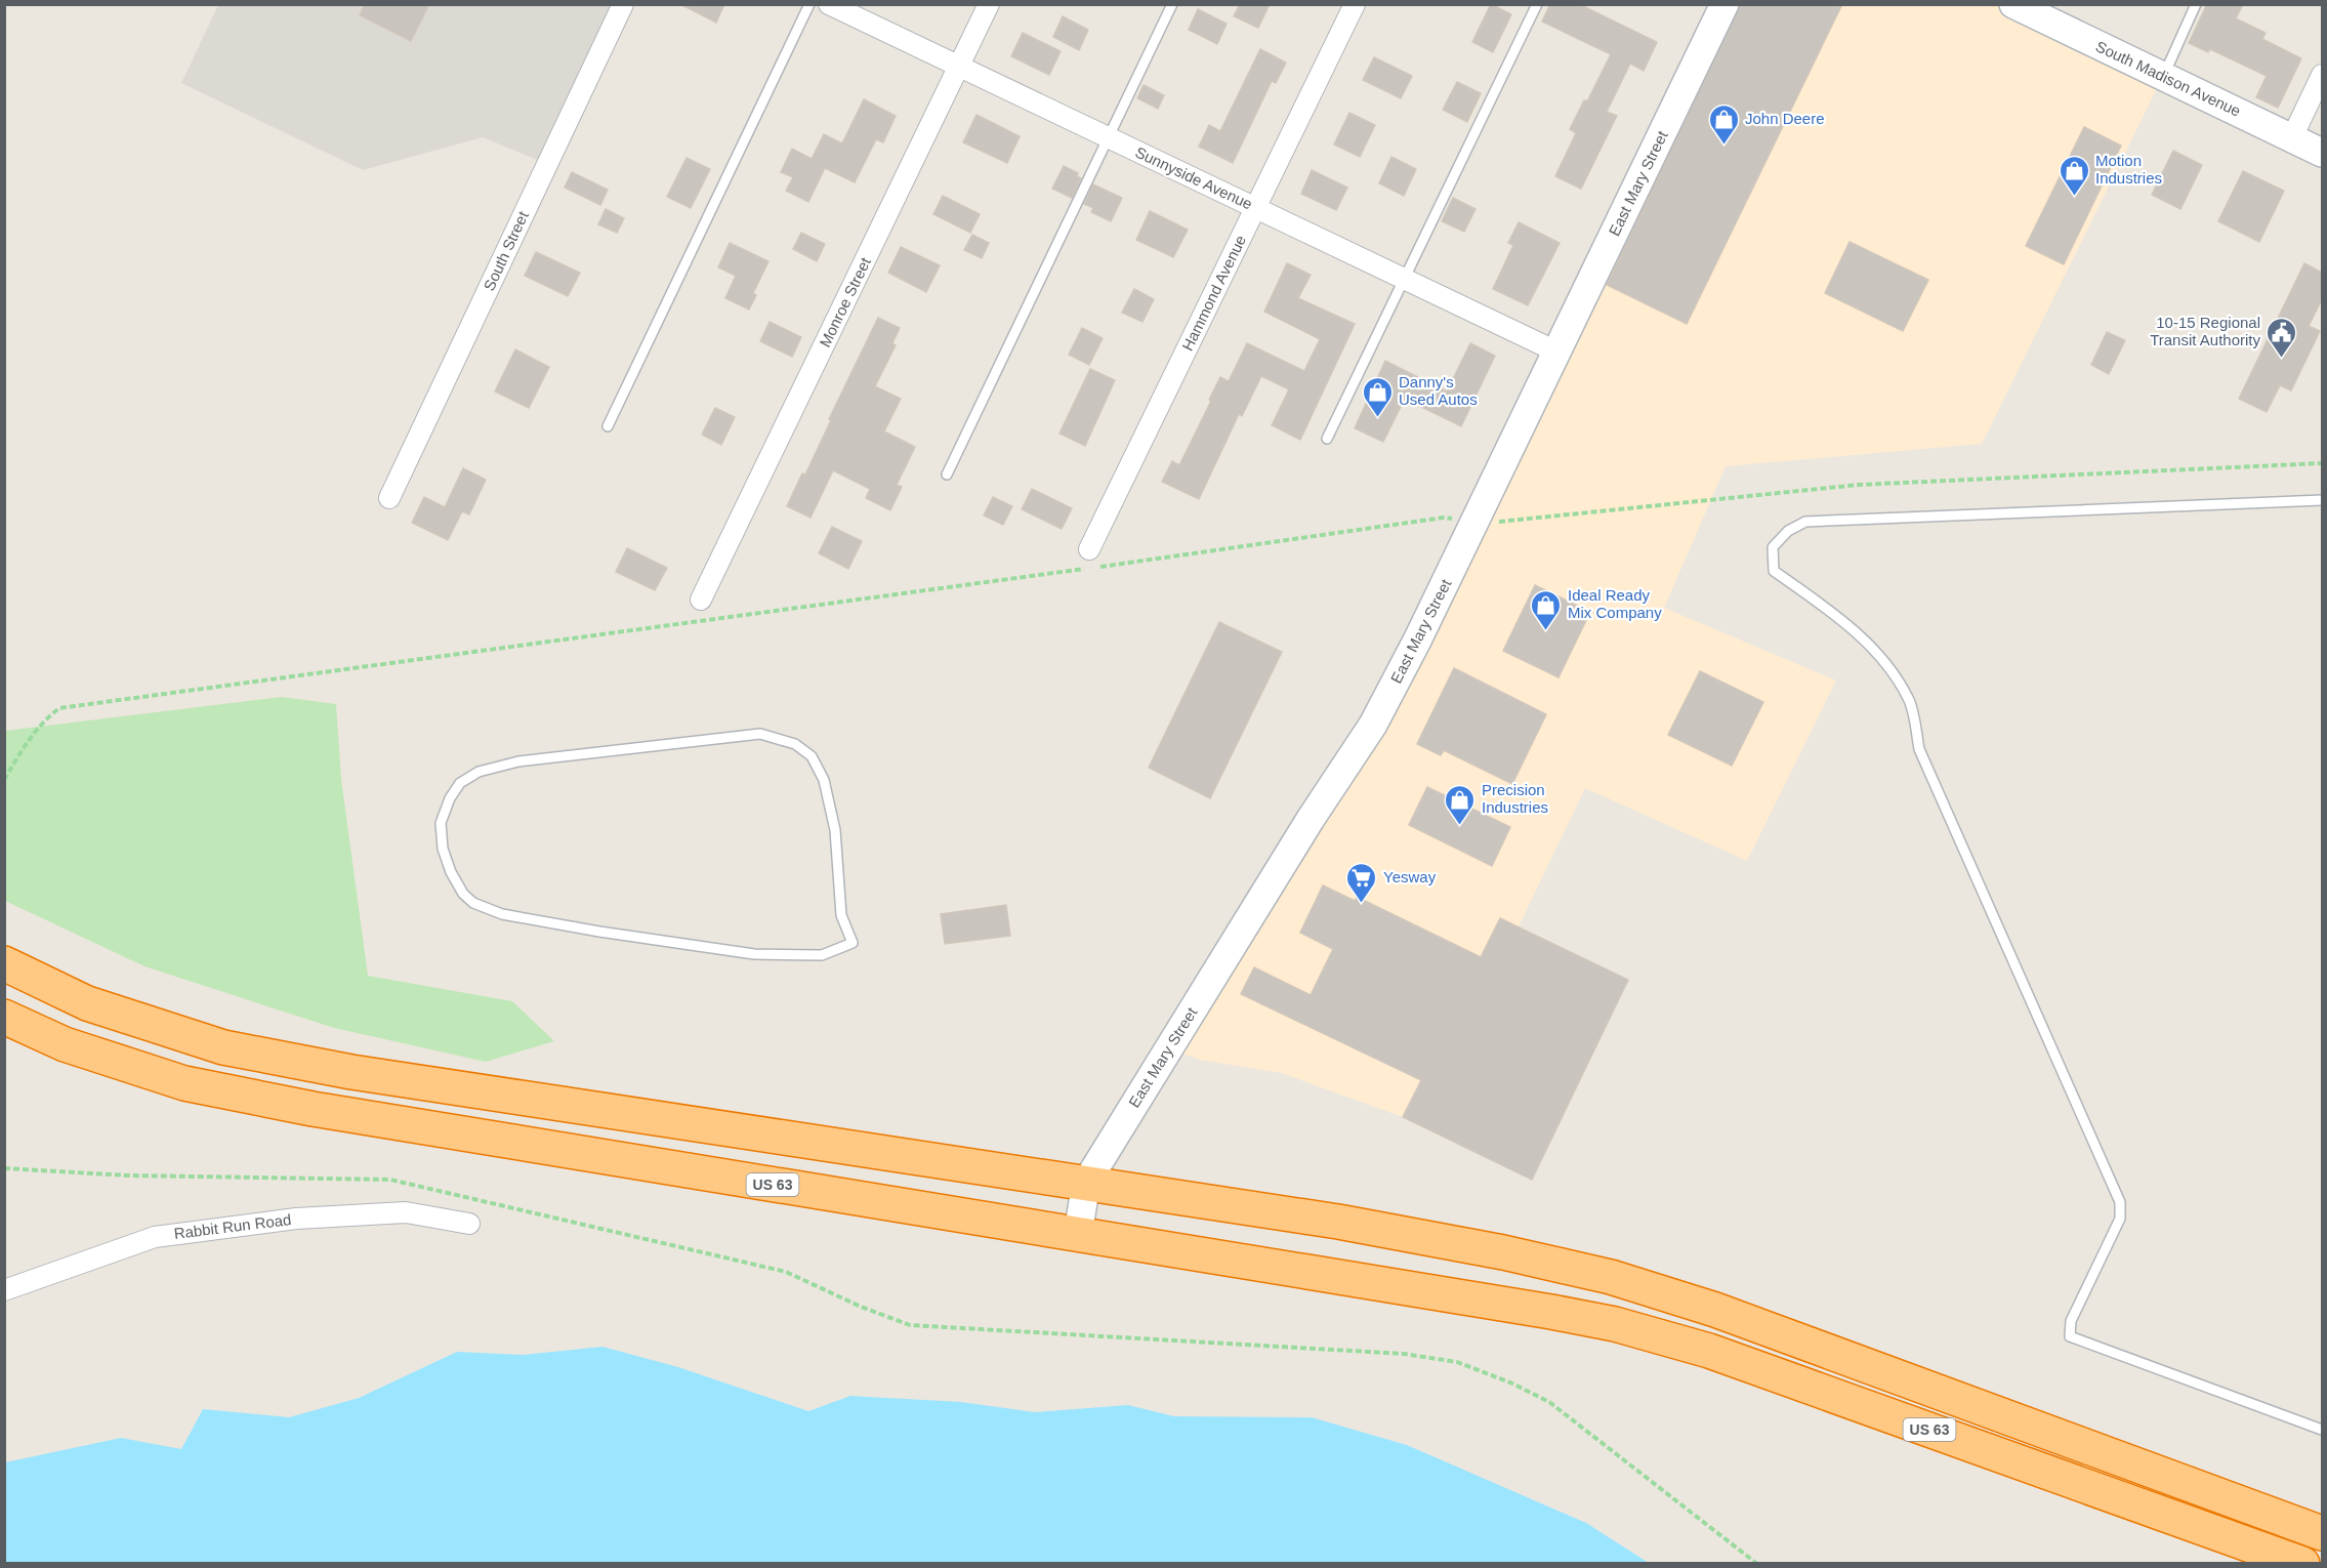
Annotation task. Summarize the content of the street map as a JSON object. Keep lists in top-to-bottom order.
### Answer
{
  "streets": {
    "highway": ["US 63"],
    "main road": ["South Madison Avenue", "East Mary Street"],
    "street": [
      "Sunnyside Avenue",
      "South Street",
      "Hammond Avenue",
      "Monroe Street",
      "Rabbit Run Road"
    ]
  },
  "crossings": [
    ["Sunnyside Avenue", "East Mary Street"],
    ["Sunnyside Avenue", "Hammond Avenue"],
    ["Sunnyside Avenue", "Monroe Street"],
    ["East Mary Street", "US 63"]
  ],
  "places": {
    "shop": [
      "John Deere",
      "Motion Industries",
      "Danny's Used Autos",
      "Ideal Ready Mix Company",
      "Precision Industries"
    ],
    "public building": ["10-15 Regional Transit Authority"],
    "supermarket": ["Yesway"]
  }
}
